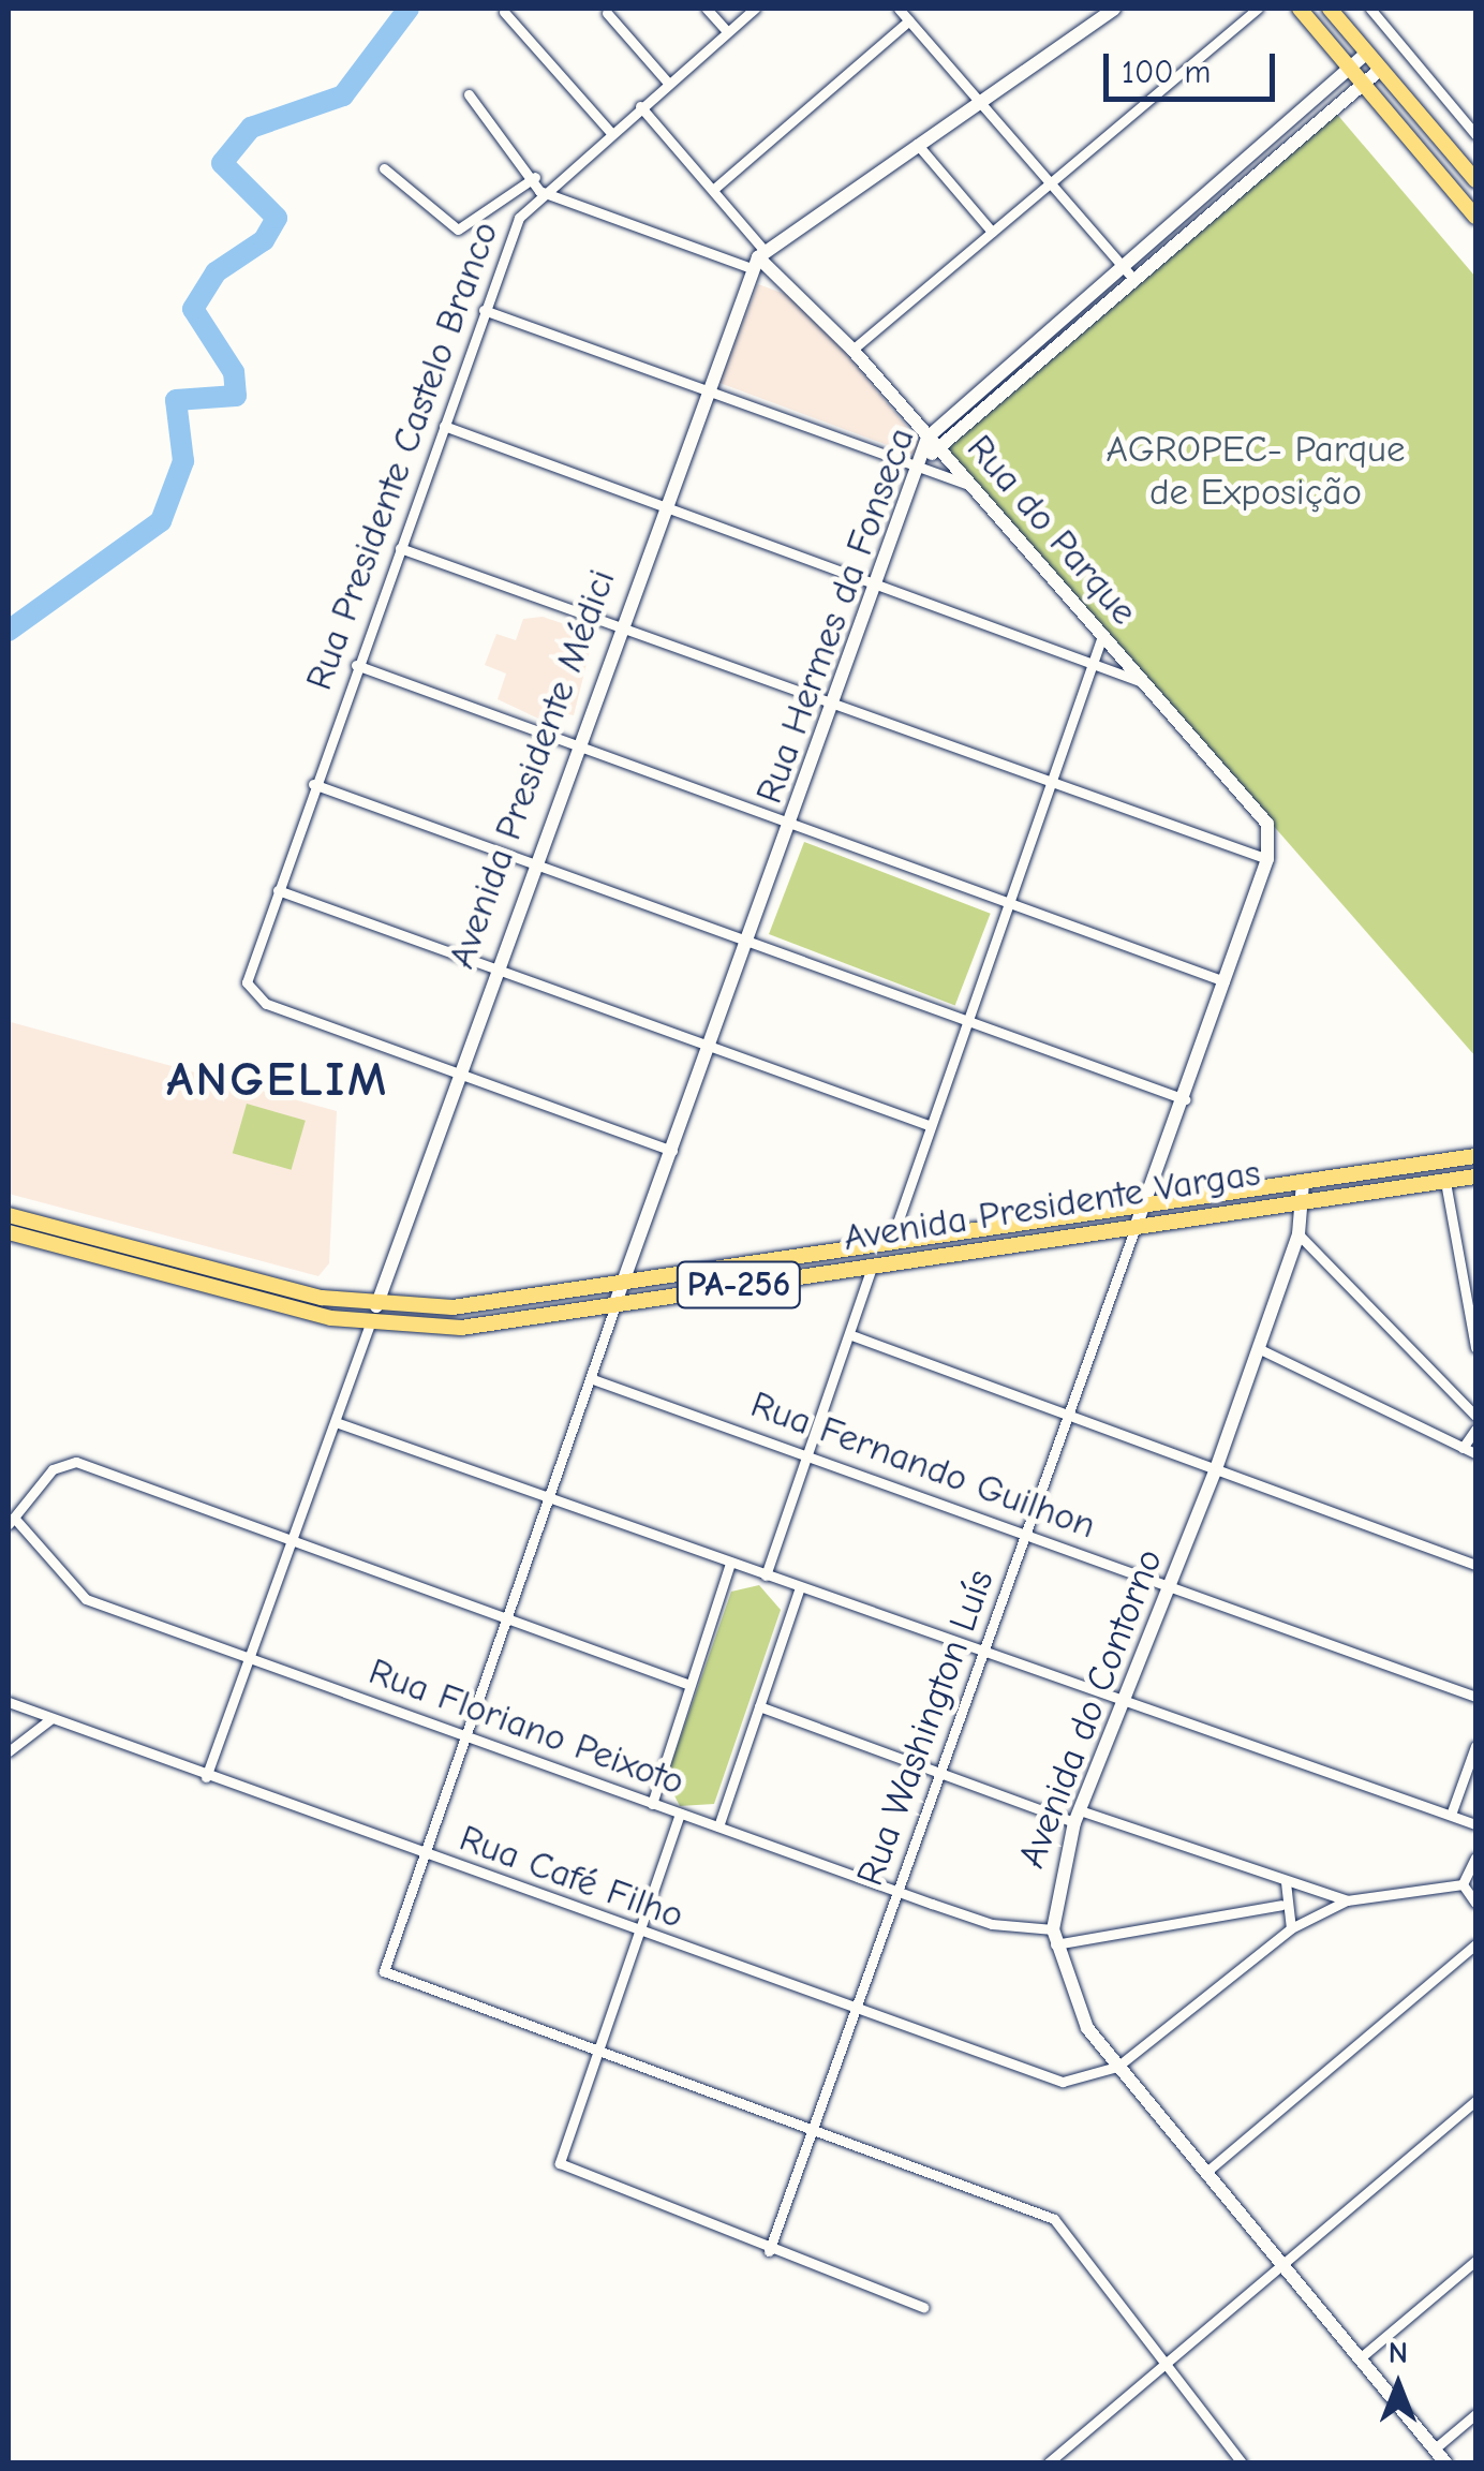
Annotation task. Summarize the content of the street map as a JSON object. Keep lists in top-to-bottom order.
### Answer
{
  "streets": {
    "main road": ["Avenida Presidente Vargas", "PA-256"],
    "street": [
      "Rua Presidente Castelo Branco",
      "Rua do Parque",
      "Rua Hermes da Fonseca",
      "Avenida Presidente Médici",
      "Rua Fernando Guilhon",
      "Avenida do Contorno",
      "Rua Floriano Peixoto",
      "Rua Washington Luís",
      "Rua Café Filho"
    ]
  },
  "crossings": [
    ["Rua Presidente Castelo Branco", "Avenida Presidente Médici"],
    ["Rua do Parque", "Avenida Presidente Médici"],
    ["Rua Hermes da Fonseca", "Avenida Presidente Vargas"],
    ["Avenida Presidente Médici", "Avenida Presidente Vargas"],
    ["Avenida Presidente Vargas", "Avenida do Contorno"],
    ["Avenida Presidente Vargas", "Rua Washington Luís"],
    ["Rua Fernando Guilhon", "Avenida do Contorno"],
    ["Rua Fernando Guilhon", "Rua Washington Luís"],
    ["Avenida do Contorno", "Rua Floriano Peixoto"],
    ["Avenida do Contorno", "Rua Café Filho"],
    ["Rua Floriano Peixoto", "Rua Washington Luís"],
    ["Rua Washington Luís", "Rua Café Filho"]
  ],
  "districts": ["ANGELIM"],
  "parks": ["AGROPEC- Parque de Exposição"],
  "scale_bar": "100 m",
  "north": "top"
}
